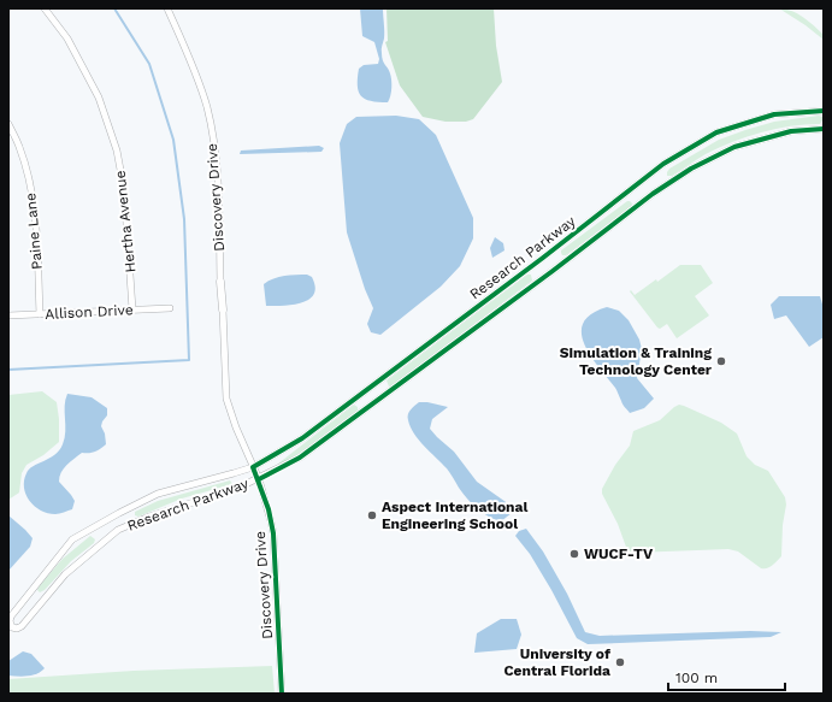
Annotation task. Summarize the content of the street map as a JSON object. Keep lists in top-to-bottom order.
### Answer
{
  "streets": {
    "street": [
      "Discovery Drive",
      "Hertha Avenue",
      "Paine Lane",
      "Research Parkway",
      "Allison Drive"
    ]
  },
  "crossings": [
    ["Discovery Drive", "Research Parkway"],
    ["Hertha Avenue", "Allison Drive"],
    ["Paine Lane", "Allison Drive"]
  ],
  "places": [
    "Simulation & Training Technology Center",
    "Aspect International Engineering School",
    "WUCF-TV",
    "University of Central Florida"
  ],
  "scale_bar": "100 m"
}
